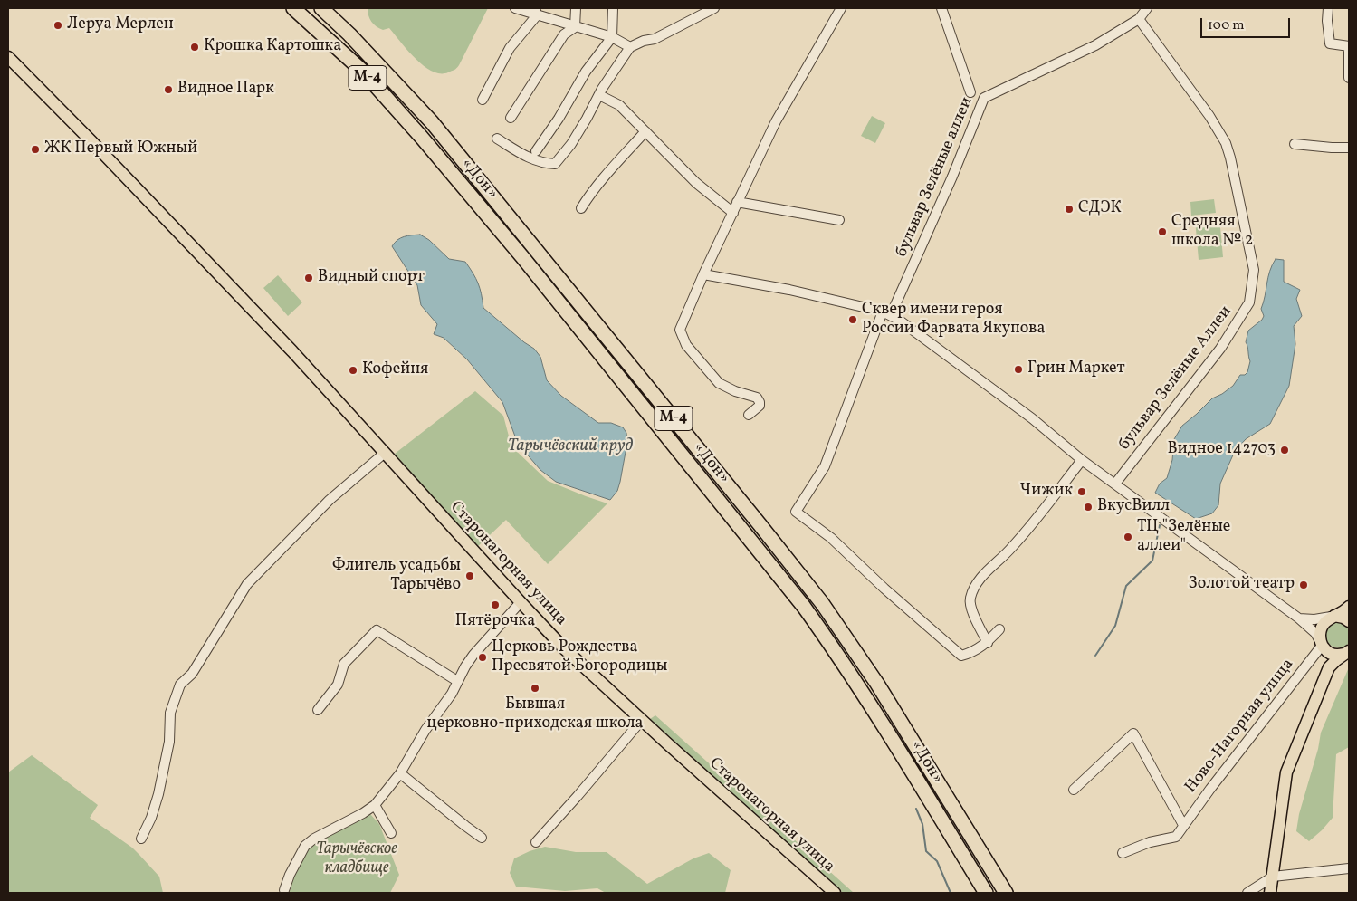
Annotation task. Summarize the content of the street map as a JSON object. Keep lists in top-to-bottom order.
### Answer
{
  "streets": {
    "highway": ["М-4", "«Дон»"],
    "main road": ["Старонагорная улица"],
    "street": ["бульвар Зелёные аллеи", "бульвар Зелёные Аллеи", "Ново-Нагорная улица"]
  },
  "crossings": [
    ["бульвар Зелёные аллеи", "бульвар Зелёные Аллеи"]
  ],
  "water": ["Тарычёвский пруд"],
  "parks": ["Тарычёвское кладбище"],
  "places": [
    "Леруа Мерлен",
    "Крошка Картошка",
    "Видное Парк",
    "ЖК Первый Южный",
    "СДЭК",
    "Средняя школа № 2",
    "Видный спорт",
    "Сквер имени героя России Фарвата Якупова",
    "Грин Маркет",
    "Кофейня",
    "Видное 142703",
    "Чижик",
    "ВкусВилл",
    "ТЦ \"Зелёные аллеи\"",
    "Флигель усадьбы Тарычёво",
    "Золотой театр",
    "Пятёрочка",
    "Церковь Рождества Пресвятой Богородицы",
    "Бывшая церковно-приходская школа"
  ],
  "scale_bar": "100 m"
}
